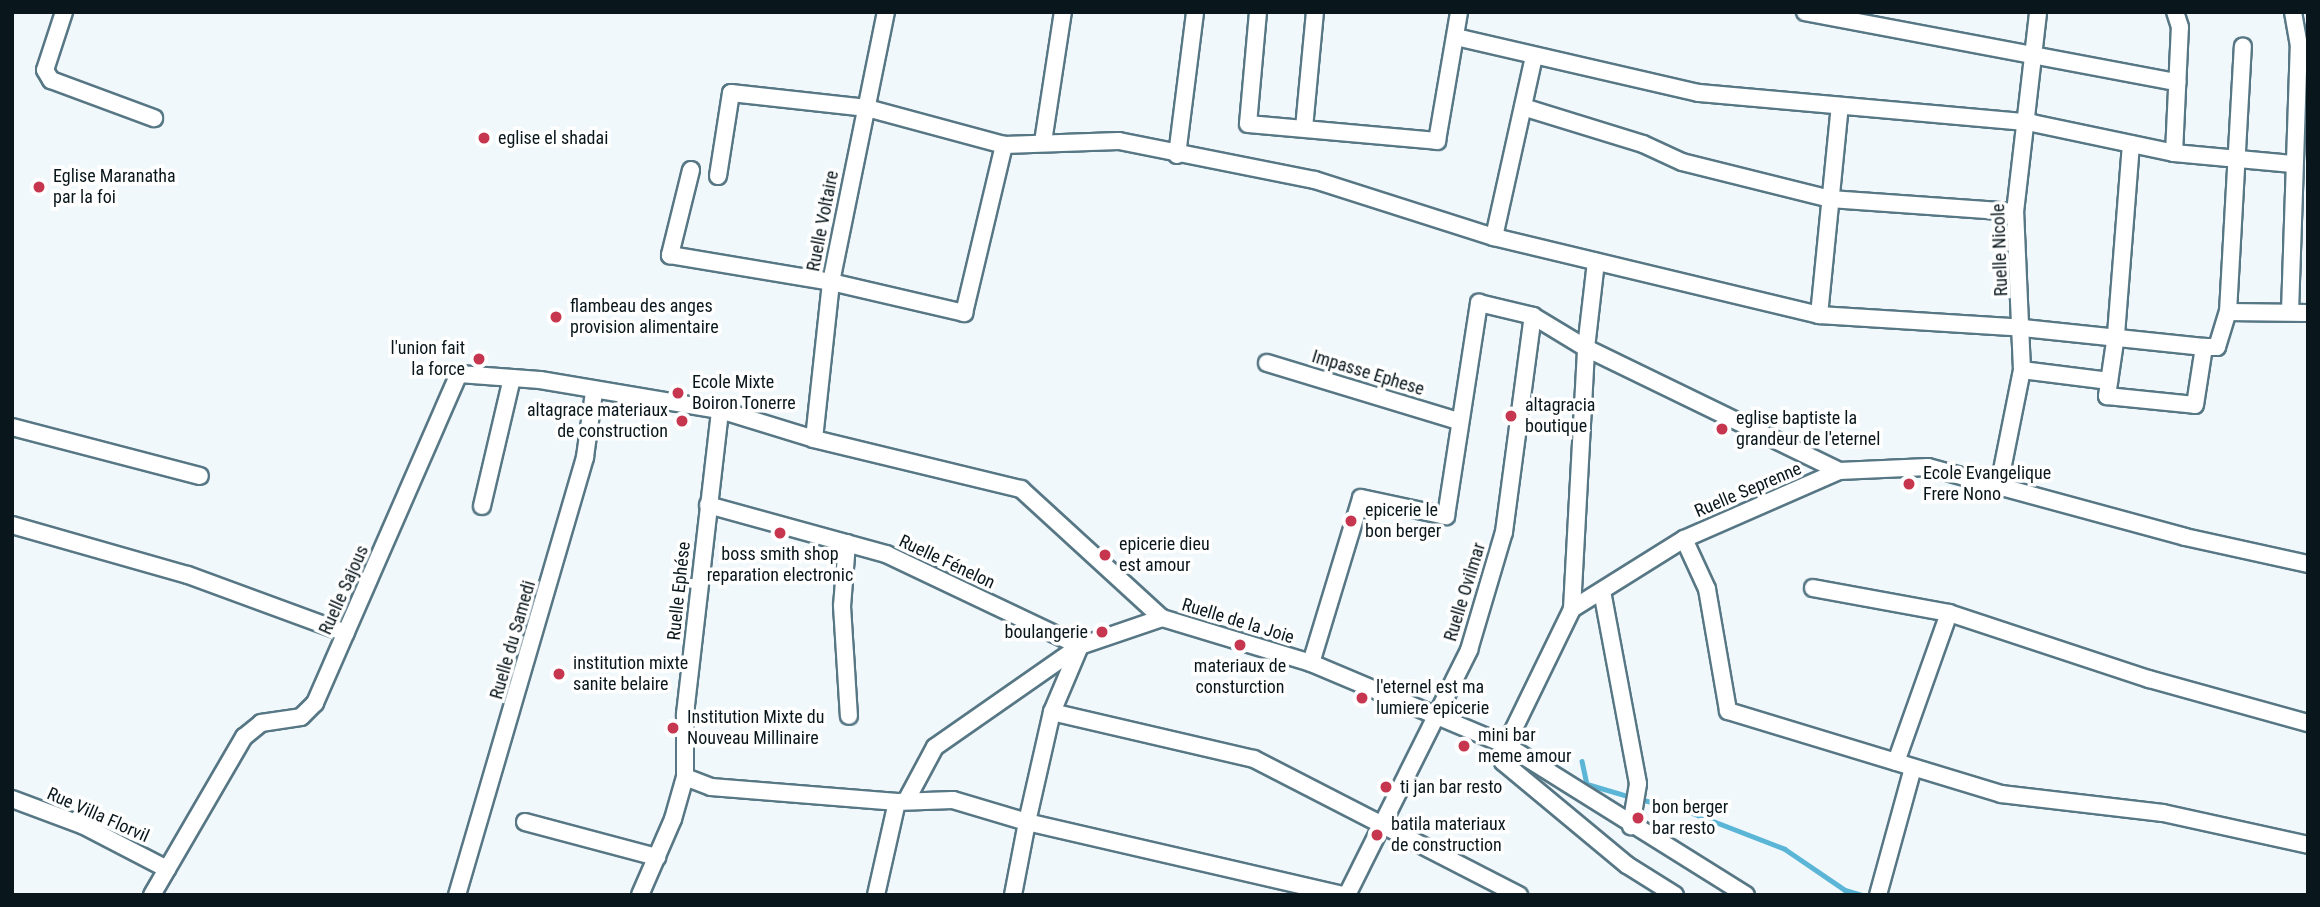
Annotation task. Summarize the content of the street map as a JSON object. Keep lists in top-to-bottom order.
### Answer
{
  "streets": {
    "street": [
      "Ruelle Voltaire",
      "Ruelle Nicole",
      "Impasse Ephese",
      "Ruelle Seprenne",
      "Ruelle Fénelon",
      "Ruelle Sajous",
      "Ruelle Ephése",
      "Ruelle Ovilmar",
      "Ruelle de la Joie",
      "Ruelle du Samedi",
      "Rue Villa Florvil"
    ]
  },
  "crossings": [
    ["Ruelle Voltaire", "Ruelle de la Joie"],
    ["Ruelle Nicole", "Ruelle Seprenne"],
    ["Ruelle Fénelon", "Ruelle Ephése"],
    ["Ruelle Sajous", "Ruelle de la Joie"],
    ["Ruelle Sajous", "Ruelle du Samedi"],
    ["Ruelle Sajous", "Rue Villa Florvil"],
    ["Ruelle Ephése", "Ruelle de la Joie"],
    ["Ruelle Ovilmar", "Ruelle de la Joie"],
    ["Ruelle de la Joie", "Ruelle du Samedi"]
  ],
  "places": [
    "eglise el shadai",
    "Eglise Maranatha par la foi",
    "flambeau des anges provision alimentaire",
    "l'union fait la force",
    "Ecole Mixte Boiron Tonerre",
    "altagracia boutique",
    "altagrace materiaux de construction",
    "eglise baptiste la grandeur de l'eternel",
    "Ecole Evangelique Frere Nono",
    "epicerie le bon berger",
    "boss smith shop reparation electronic",
    "epicerie dieu est amour",
    "boulangerie",
    "materiaux de consturction",
    "institution mixte sanite belaire",
    "l'eternel est ma lumiere epicerie",
    "Institution Mixte du Nouveau Millinaire",
    "mini bar meme amour",
    "ti jan bar resto",
    "bon berger bar resto",
    "batila materiaux de construction"
  ]
}
